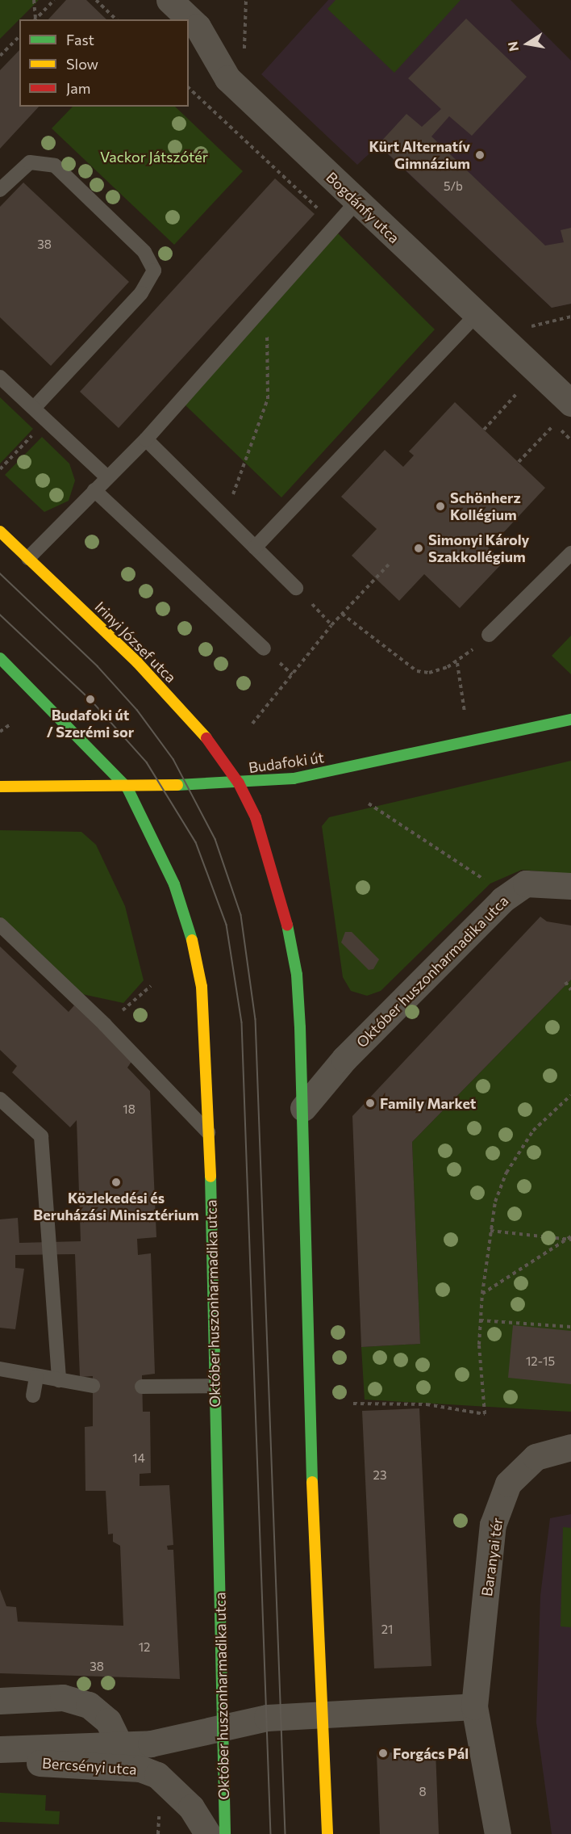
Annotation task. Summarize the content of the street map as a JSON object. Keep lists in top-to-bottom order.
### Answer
{
  "streets": {
    "main road": ["Irinyi József utca", "Budafoki út", "Október huszonharmadika utca"],
    "street": ["Bogdánfy utca", "Baranyai tér", "Bercsényi utca"]
  },
  "crossings": [
    ["Irinyi József utca", "Budafoki út"],
    ["Budafoki út", "Október huszonharmadika utca"],
    ["Október huszonharmadika utca", "Bercsényi utca"]
  ],
  "parks": ["Vackor Játszótér"],
  "places": [
    "Kürt Alternatív Gimnázium",
    "Schönherz Kollégium",
    "Simonyi Károly Szakkollégium",
    "Budafoki út / Szerémi sor",
    "Family Market",
    "Közlekedési és Beruházási Minisztérium",
    "Forgács Pál"
  ],
  "house_numbers": [
    "5/b",
    "38",
    "18",
    "12-15",
    "14",
    "23",
    "21",
    "12",
    "38",
    "8"
  ],
  "legend": ["Fast", "Slow", "Jam"],
  "north": "left"
}
